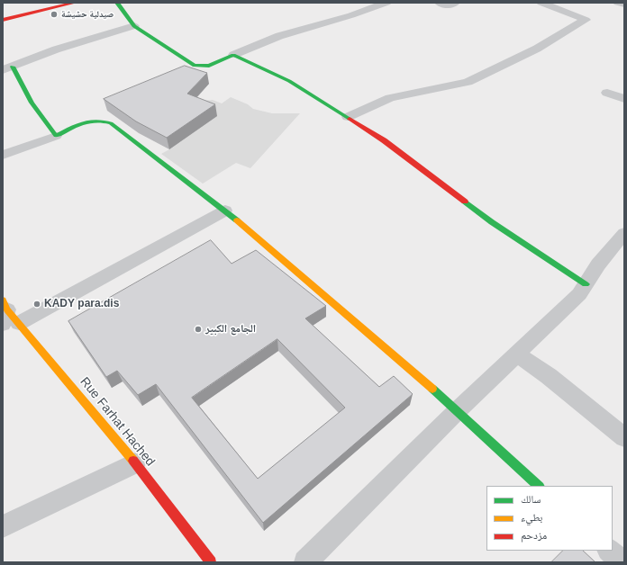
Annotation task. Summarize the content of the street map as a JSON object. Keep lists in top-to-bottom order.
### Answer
{
  "streets": {
    "street": ["Rue Farhat Hached"]
  },
  "places": ["صيدلية حشيشة", "KADY para.dis", "الجامع الكبير"],
  "legend": ["سالك", "بطيء", "مزدحم"]
}
